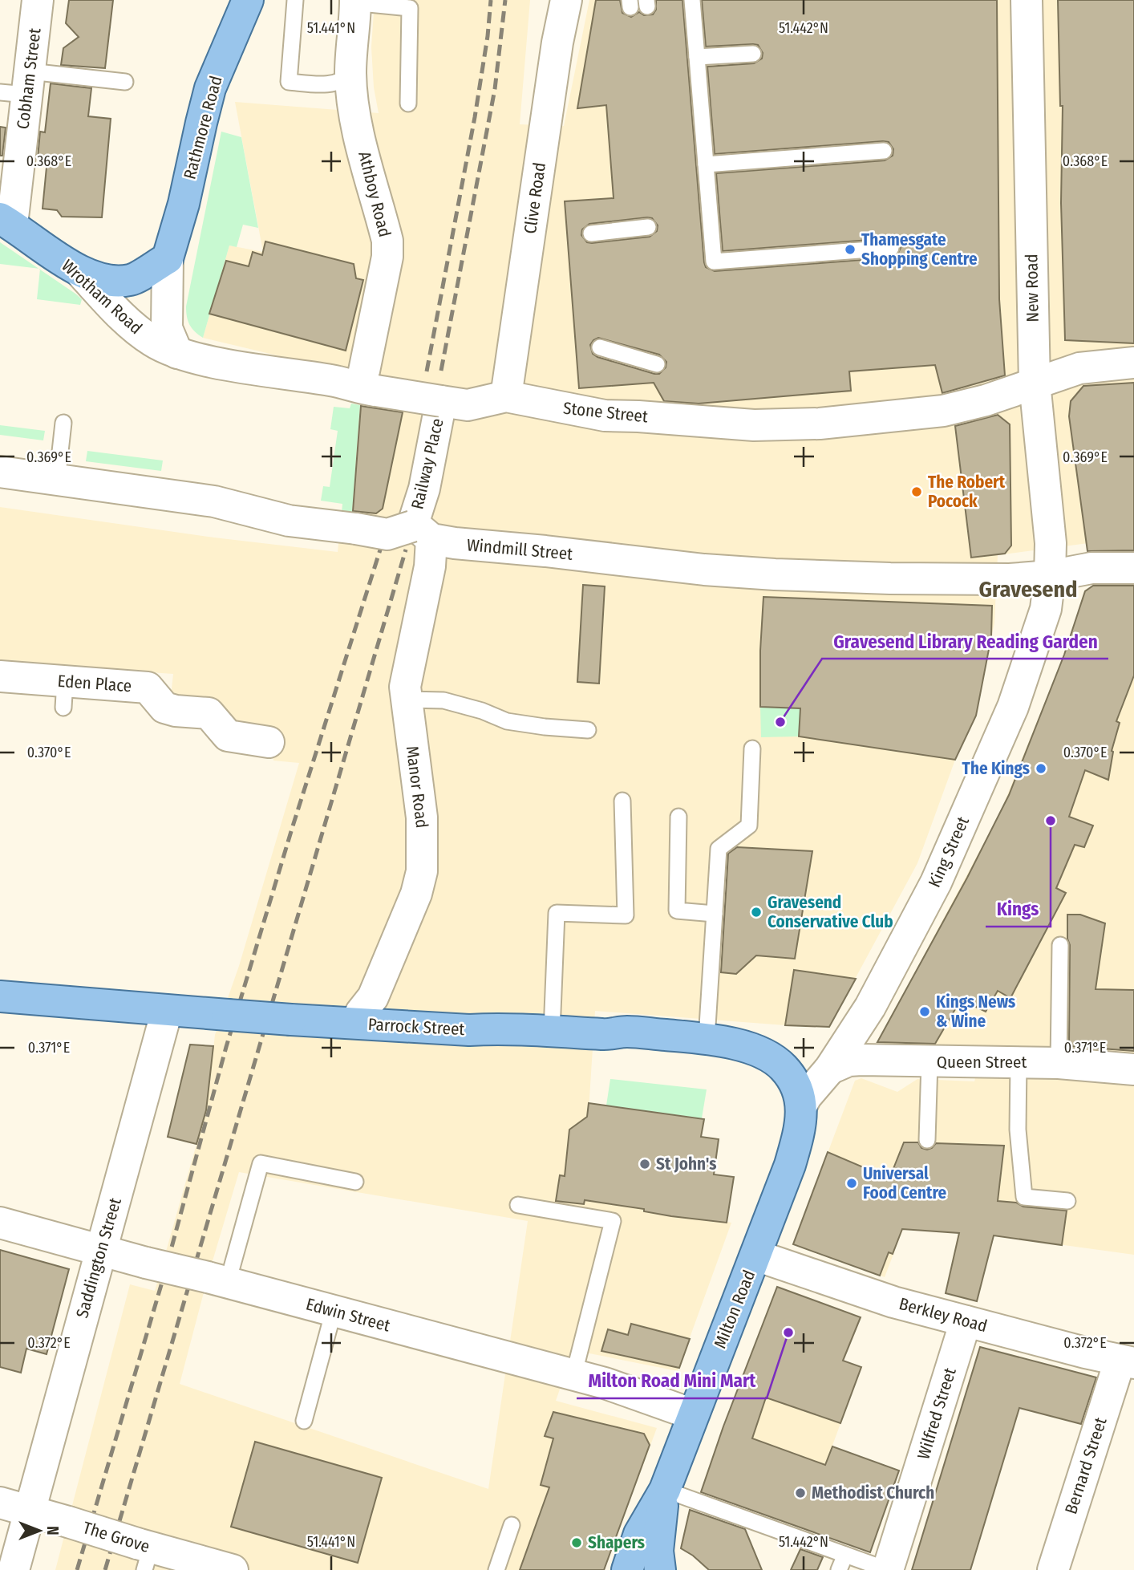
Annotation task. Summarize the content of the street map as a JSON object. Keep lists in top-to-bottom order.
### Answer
{
  "streets": {
    "main road": [
      "Rathmore Road",
      "Wrotham Road",
      "Parrock Street",
      "Milton Road"
    ],
    "street": [
      "Cobham Street",
      "Athboy Road",
      "Clive Road",
      "New Road",
      "Stone Street",
      "Railway Place",
      "Windmill Street",
      "Eden Place",
      "Manor Road",
      "King Street",
      "Queen Street",
      "Saddington Street",
      "Edwin Street",
      "Berkley Road",
      "Wilfred Street",
      "Bernard Street",
      "The Grove"
    ]
  },
  "crossings": [
    ["Cobham Street", "Wrotham Road"],
    ["Rathmore Road", "Wrotham Road"],
    ["Rathmore Road", "Stone Street"],
    ["Athboy Road", "Stone Street"],
    ["Clive Road", "Stone Street"],
    ["New Road", "Stone Street"],
    ["New Road", "Windmill Street"],
    ["New Road", "King Street"],
    ["Wrotham Road", "Stone Street"],
    ["Stone Street", "Railway Place"],
    ["Railway Place", "Windmill Street"],
    ["Railway Place", "Manor Road"],
    ["Windmill Street", "Manor Road"],
    ["Windmill Street", "King Street"],
    ["Manor Road", "Parrock Street"],
    ["King Street", "Parrock Street"],
    ["King Street", "Queen Street"],
    ["King Street", "Milton Road"],
    ["Parrock Street", "Saddington Street"],
    ["Parrock Street", "Milton Road"],
    ["Saddington Street", "Edwin Street"],
    ["Saddington Street", "The Grove"],
    ["Milton Road", "Edwin Street"],
    ["Milton Road", "Berkley Road"],
    ["Berkley Road", "Wilfred Street"],
    ["Berkley Road", "Bernard Street"]
  ],
  "districts": ["Gravesend"],
  "places": [
    "Thamesgate Shopping Centre",
    "The Robert Pocock",
    "Gravesend Library Reading Garden",
    "The Kings",
    "Kings",
    "Gravesend Conservative Club",
    "Kings News & Wine",
    "St John's",
    "Universal Food Centre",
    "Milton Road Mini Mart",
    "Methodist Church",
    "Shapers"
  ],
  "north": "right",
  "coordinates": [
    "51.441°N",
    "51.442°N",
    "0.368°E",
    "0.369°E",
    "0.370°E",
    "0.371°E",
    "0.372°E"
  ]
}
